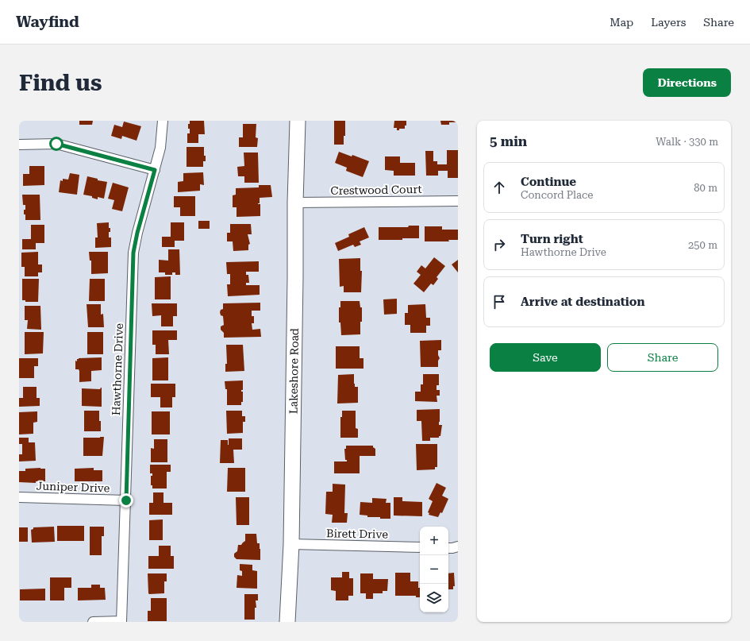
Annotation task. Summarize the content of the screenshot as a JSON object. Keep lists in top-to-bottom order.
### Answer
{
  "streets": {
    "main road": ["Lakeshore Road"],
    "street": [
      "Crestwood Court",
      "Hawthorne Drive",
      "Juniper Drive",
      "Birett Drive"
    ]
  },
  "crossings": [
    ["Crestwood Court", "Lakeshore Road"],
    ["Hawthorne Drive", "Juniper Drive"],
    ["Lakeshore Road", "Birett Drive"]
  ],
  "page": {
    "header": "Wayfind",
    "nav": ["Map", "Layers", "Share"],
    "buttons": [
      "Directions",
      ["Save", "Share"]
    ],
    "title": "Find us",
    "heading": ["5 min", "Walk · 330 m"],
    "list": [
      ["Continue", "Concord Place", "80 m"],
      ["Turn right", "Hawthorne Drive", "250 m"],
      "Arrive at destination"
    ],
    "map_buttons": ["+", "−"]
  }
}
